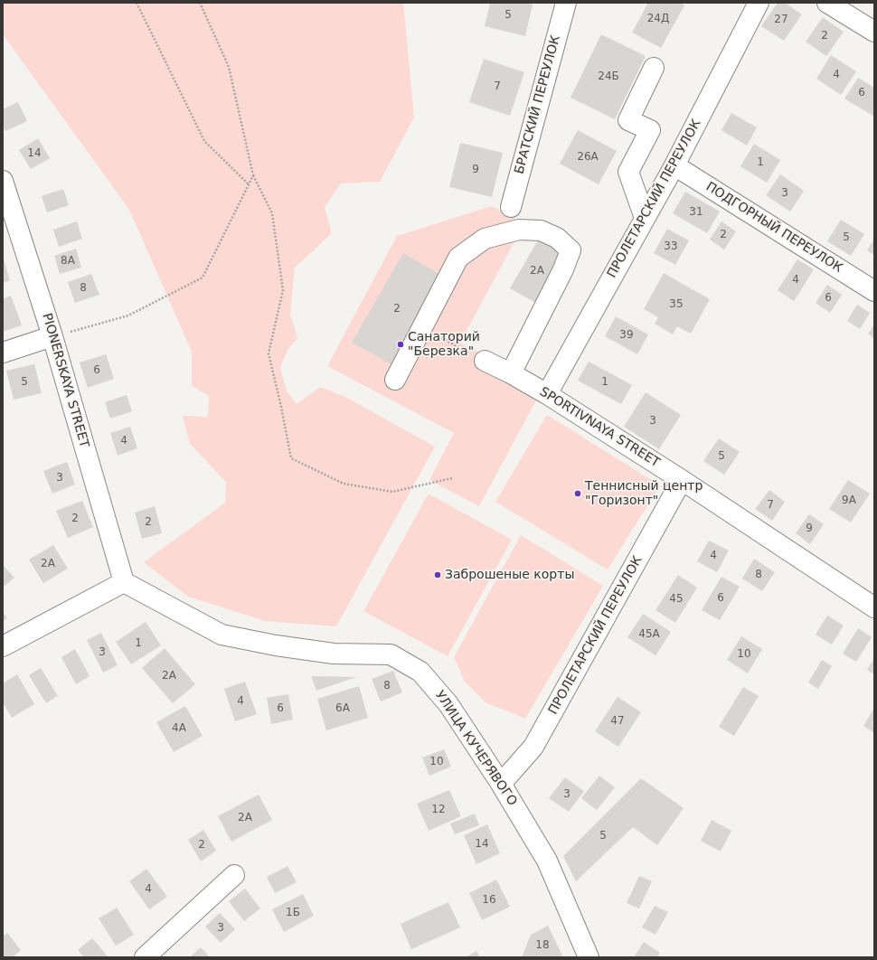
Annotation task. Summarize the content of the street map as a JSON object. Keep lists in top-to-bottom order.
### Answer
{
  "streets": {
    "street": [
      "БРАТСКИЙ ПЕРЕУЛОК",
      "ПРОЛЕТАРСКИЙ ПЕРЕУЛОК",
      "ПОДГОРНЫЙ ПЕРЕУЛОК",
      "PIONERSKAYA STREET",
      "SPORTIVNAYA STREET",
      "УЛИЦА КУЧЕРЯВОГО"
    ]
  },
  "crossings": [
    ["ПРОЛЕТАРСКИЙ ПЕРЕУЛОК", "ПОДГОРНЫЙ ПЕРЕУЛОК"],
    ["ПРОЛЕТАРСКИЙ ПЕРЕУЛОК", "SPORTIVNAYA STREET"],
    ["ПРОЛЕТАРСКИЙ ПЕРЕУЛОК", "УЛИЦА КУЧЕРЯВОГО"],
    ["PIONERSKAYA STREET", "УЛИЦА КУЧЕРЯВОГО"]
  ],
  "places": ["Санаторий \"Березка\"", "Теннисный центр \"Горизонт\"", "Заброшеные корты"],
  "house_numbers": [
    "5",
    "24Д",
    "27",
    "2",
    "4",
    "24Б",
    "7",
    "6",
    "14",
    "26А",
    "1",
    "9",
    "3",
    "31",
    "2",
    "5",
    "33",
    "8А",
    "2А",
    "4",
    "8",
    "6",
    "35",
    "2",
    "39",
    "6",
    "5",
    "1",
    "3",
    "4",
    "5",
    "3",
    "9А",
    "7",
    "2",
    "2",
    "9",
    "4",
    "2А",
    "8",
    "6",
    "45",
    "45А",
    "1",
    "3",
    "10",
    "2А",
    "8",
    "4",
    "6",
    "6А",
    "47",
    "4А",
    "10",
    "3",
    "12",
    "2А",
    "5",
    "14",
    "2",
    "4",
    "16",
    "1Б",
    "3",
    "18"
  ]
}
